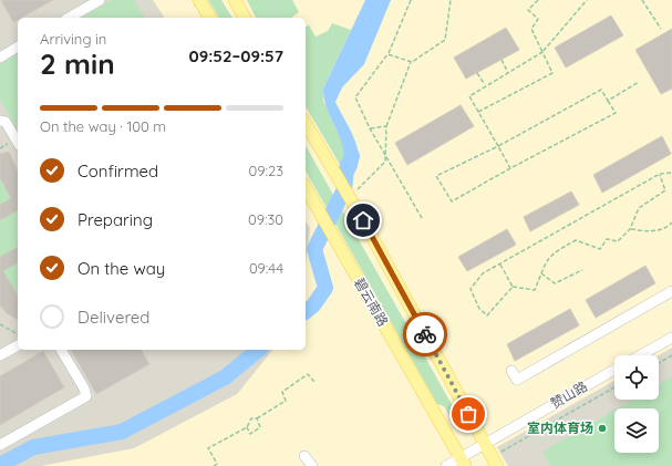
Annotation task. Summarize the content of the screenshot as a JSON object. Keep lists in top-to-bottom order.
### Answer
{
  "streets": {
    "main road": ["碧云南路"],
    "street": ["赞山路"]
  },
  "crossings": [
    ["碧云南路", "赞山路"]
  ],
  "places": ["室内体育场"],
  "page": {
    "heading": ["2 min", "Arriving in", "09:52–09:57"],
    "bar": "On the way · 100 m",
    "list": [
      ["Confirmed", "09:23"],
      ["Preparing", "09:30"],
      ["On the way", "09:44"],
      "Delivered"
    ]
  }
}
